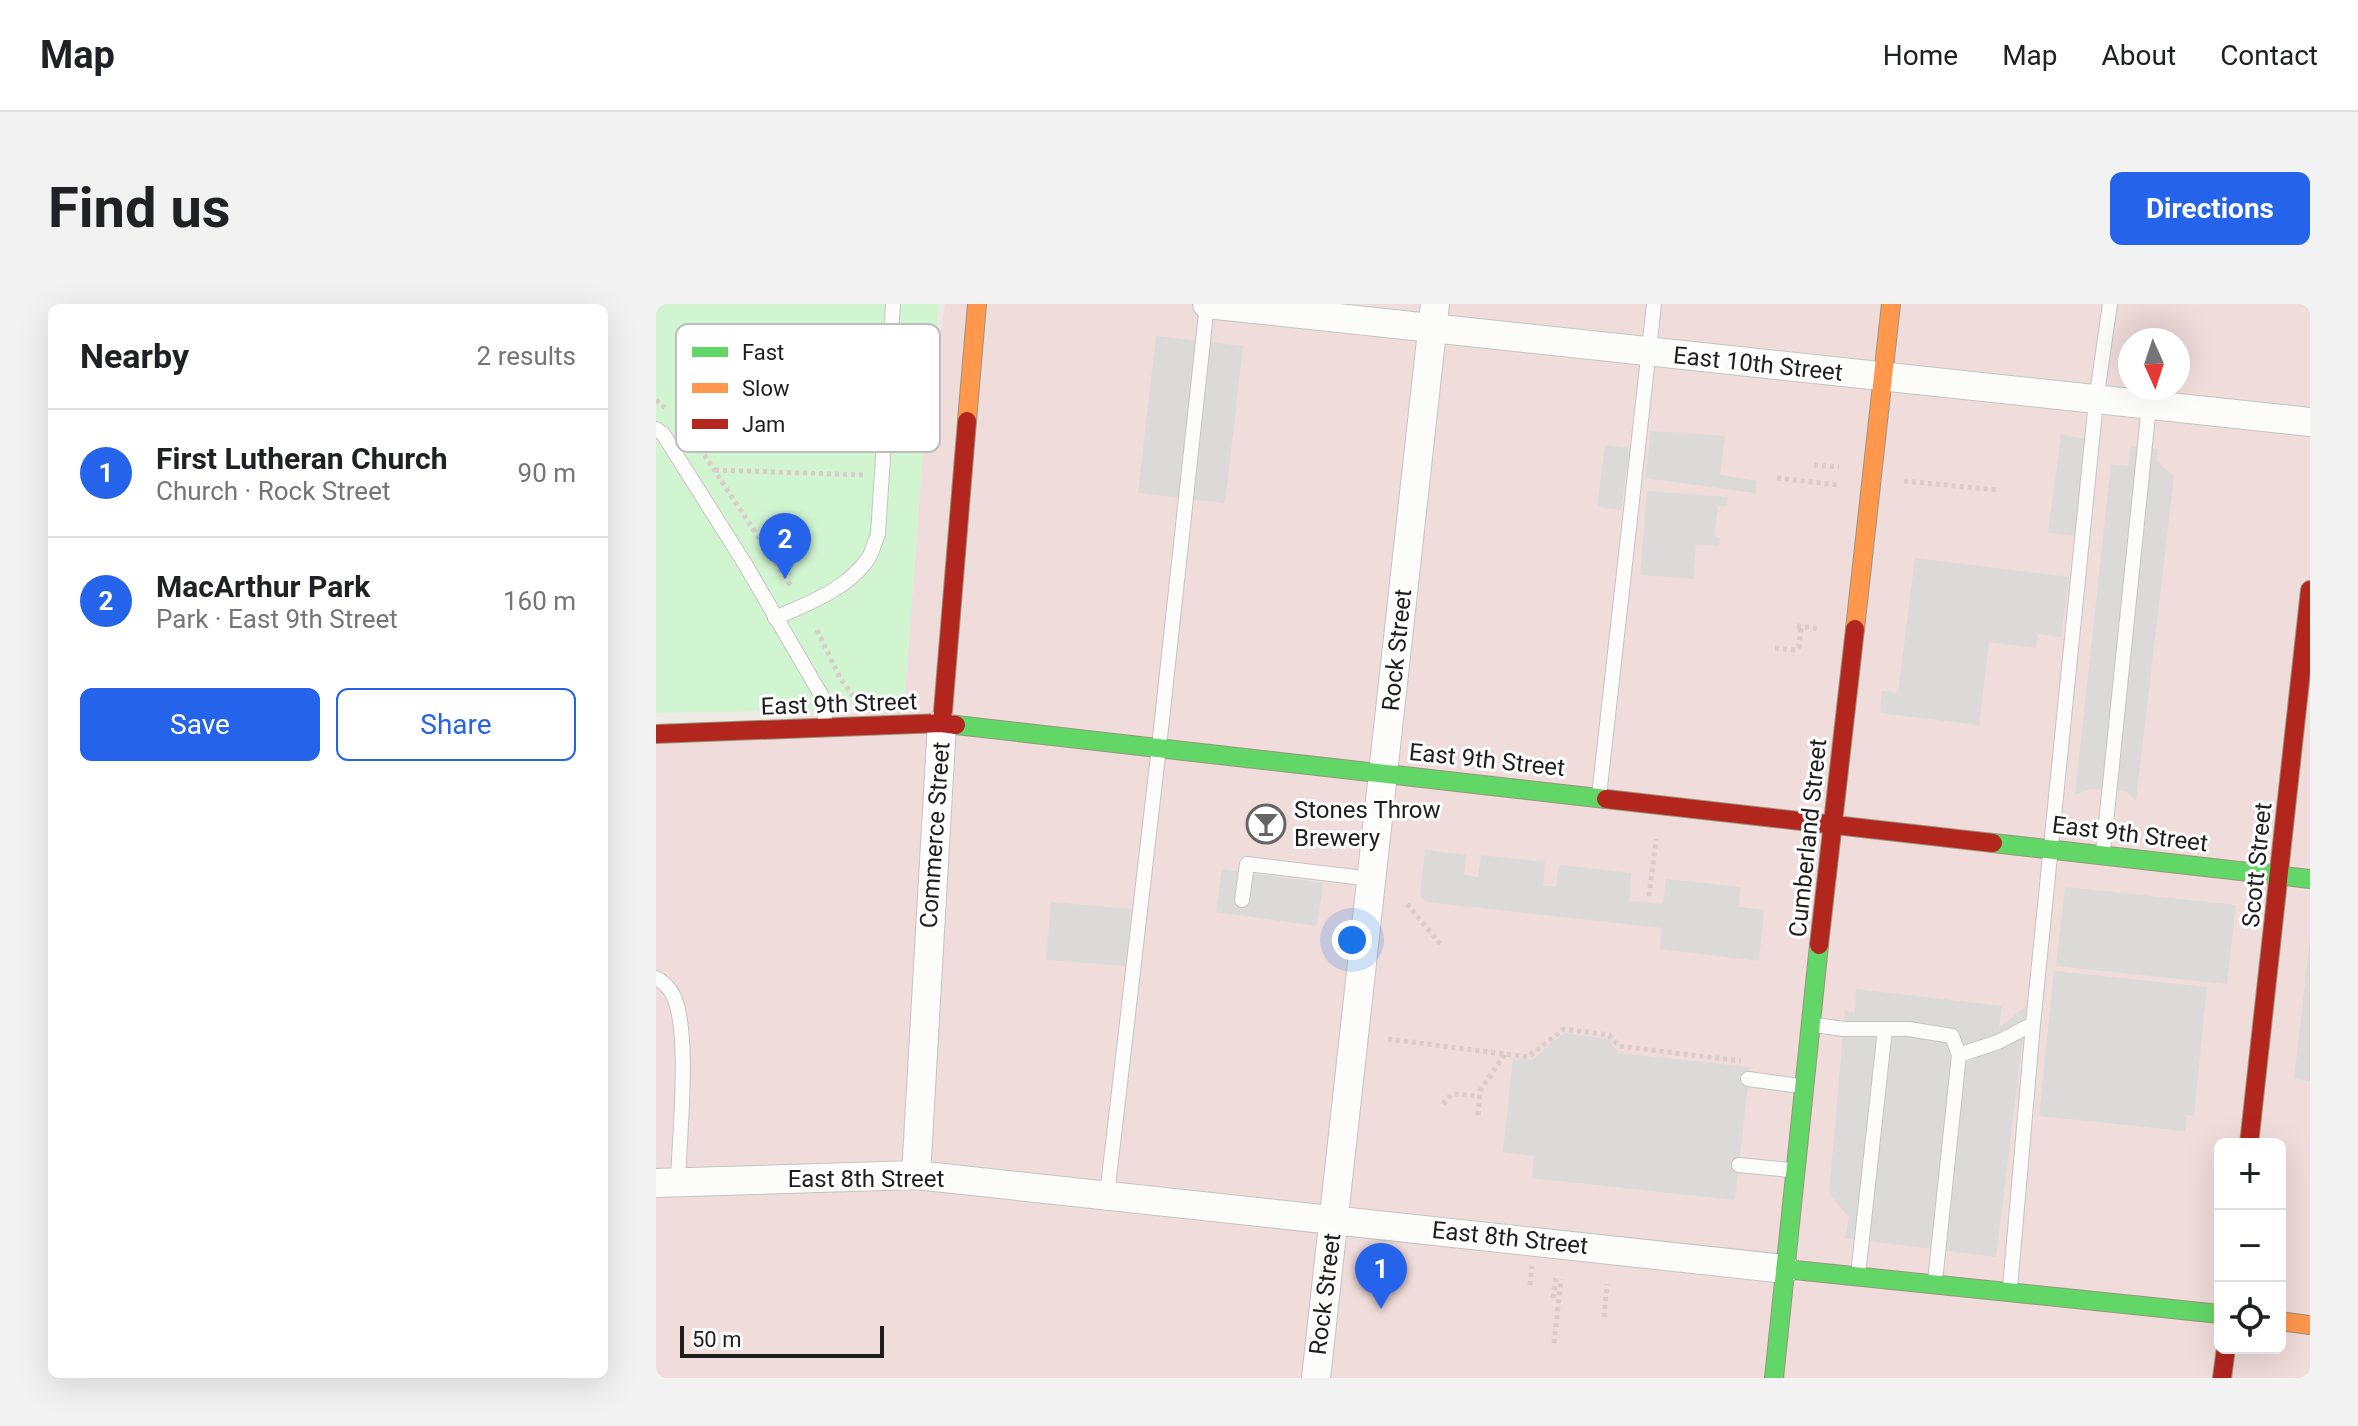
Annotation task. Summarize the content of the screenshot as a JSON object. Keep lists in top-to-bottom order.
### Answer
{
  "streets": {
    "main road": [
      "East 9th Street",
      "Commerce Street",
      "Cumberland Street",
      "Scott Street",
      "East 8th Street"
    ],
    "street": ["East 10th Street", "Rock Street"]
  },
  "crossings": [
    ["East 10th Street", "Rock Street"],
    ["East 10th Street", "Cumberland Street"],
    ["Rock Street", "East 9th Street"],
    ["Rock Street", "East 8th Street"],
    ["East 9th Street", "Commerce Street"],
    ["East 9th Street", "Cumberland Street"],
    ["East 9th Street", "Scott Street"],
    ["Commerce Street", "East 8th Street"],
    ["Cumberland Street", "East 8th Street"]
  ],
  "places": {
    "bar": ["Stones Throw Brewery"]
  },
  "legend": ["Fast", "Slow", "Jam"],
  "scale_bar": "50 m",
  "north": "bottom",
  "page": {
    "header": "Map",
    "nav": [
      "Home",
      "Map",
      "About",
      "Contact"
    ],
    "buttons": [
      "Directions",
      ["Save", "Share"]
    ],
    "title": "Find us",
    "heading": ["Nearby", "2 results"],
    "list": [
      {
        "mark": "1",
        "name": "First Lutheran Church",
        "note": "Church · Rock Street",
        "value": "90 m"
      },
      {
        "mark": "2",
        "name": "MacArthur Park",
        "note": "Park · East 9th Street",
        "value": "160 m"
      }
    ],
    "pins": ["2", "1"],
    "map_buttons": ["+", "−"],
    "scale": "50 m"
  }
}
